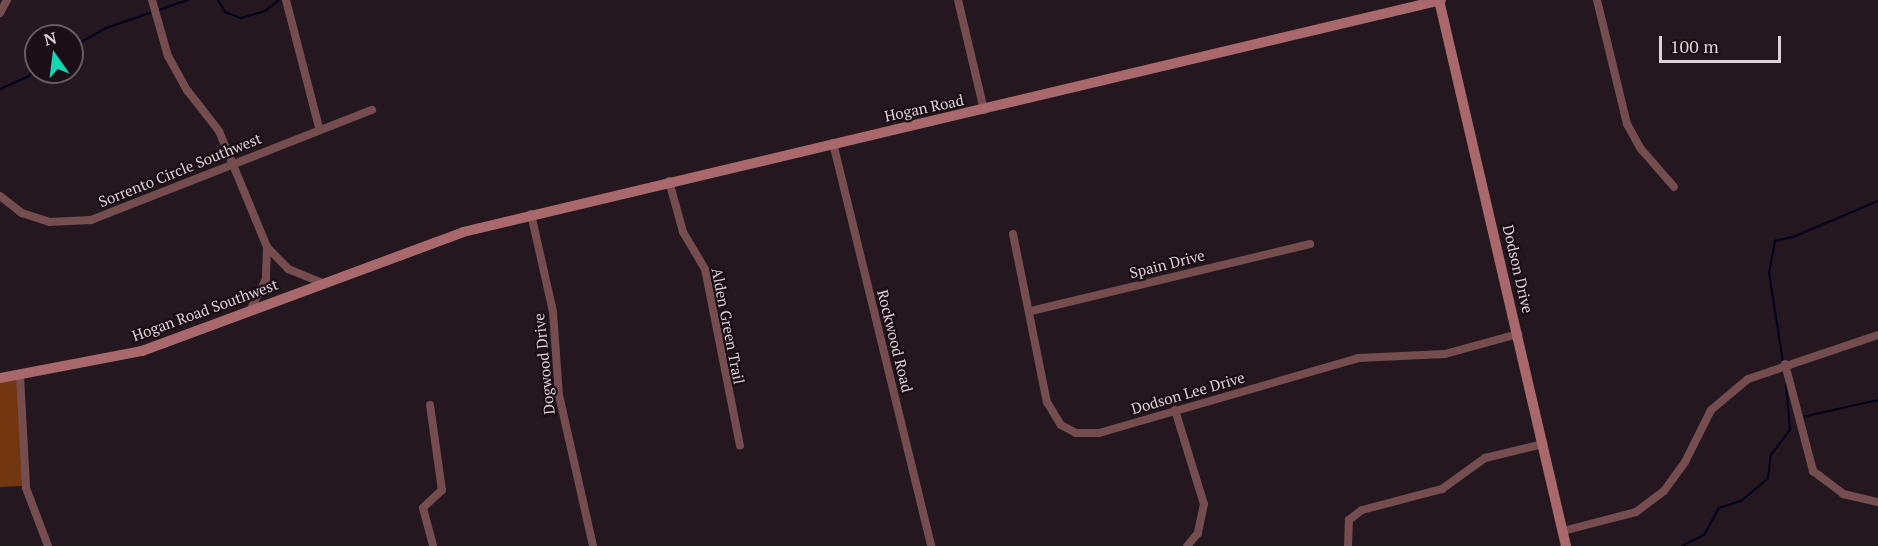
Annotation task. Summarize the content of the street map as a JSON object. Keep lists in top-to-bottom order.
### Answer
{
  "streets": {
    "street": [
      "Hogan Road",
      "Sorrento Circle Southwest",
      "Spain Drive",
      "Dodson Drive",
      "Hogan Road Southwest",
      "Alden Green Trail",
      "Rockwood Road",
      "Dogwood Drive",
      "Dodson Lee Drive"
    ]
  },
  "crossings": [
    ["Hogan Road", "Dodson Drive"],
    ["Hogan Road", "Hogan Road Southwest"],
    ["Hogan Road", "Alden Green Trail"],
    ["Hogan Road", "Rockwood Road"],
    ["Hogan Road", "Dogwood Drive"],
    ["Spain Drive", "Dodson Lee Drive"],
    ["Dodson Drive", "Dodson Lee Drive"]
  ],
  "scale_bar": "100 m",
  "north": "top"
}
